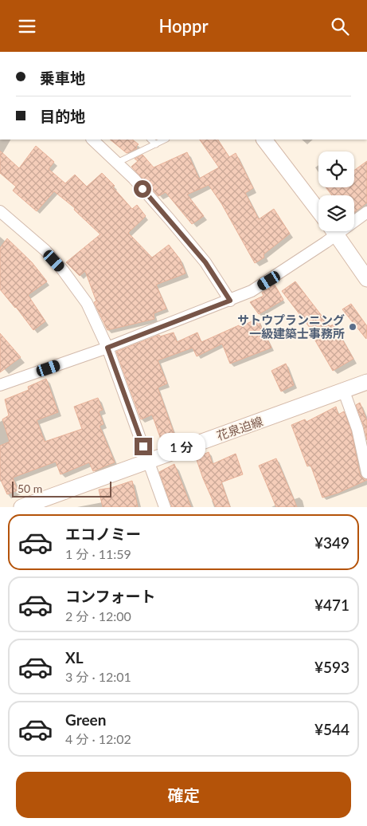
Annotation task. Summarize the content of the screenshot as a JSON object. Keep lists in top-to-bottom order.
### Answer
{
  "streets": {
    "main road": ["花泉迫線"]
  },
  "places": ["サトウプランニング 一級建築士事務所"],
  "scale_bar": "50 m",
  "page": {
    "header": "Hoppr",
    "banner": ["乗車地", "目的地"],
    "bubble": "1 分",
    "scale": "50 m",
    "list": [
      {
        "name": "エコノミー",
        "note": "1 分 · 11:59",
        "value": "¥349"
      },
      {
        "name": "コンフォート",
        "note": "2 分 · 12:00",
        "value": "¥471"
      },
      {
        "name": "XL",
        "note": "3 分 · 12:01",
        "value": "¥593"
      },
      {
        "name": "Green",
        "note": "4 分 · 12:02",
        "value": "¥544"
      }
    ],
    "buttons": "確定"
  }
}
